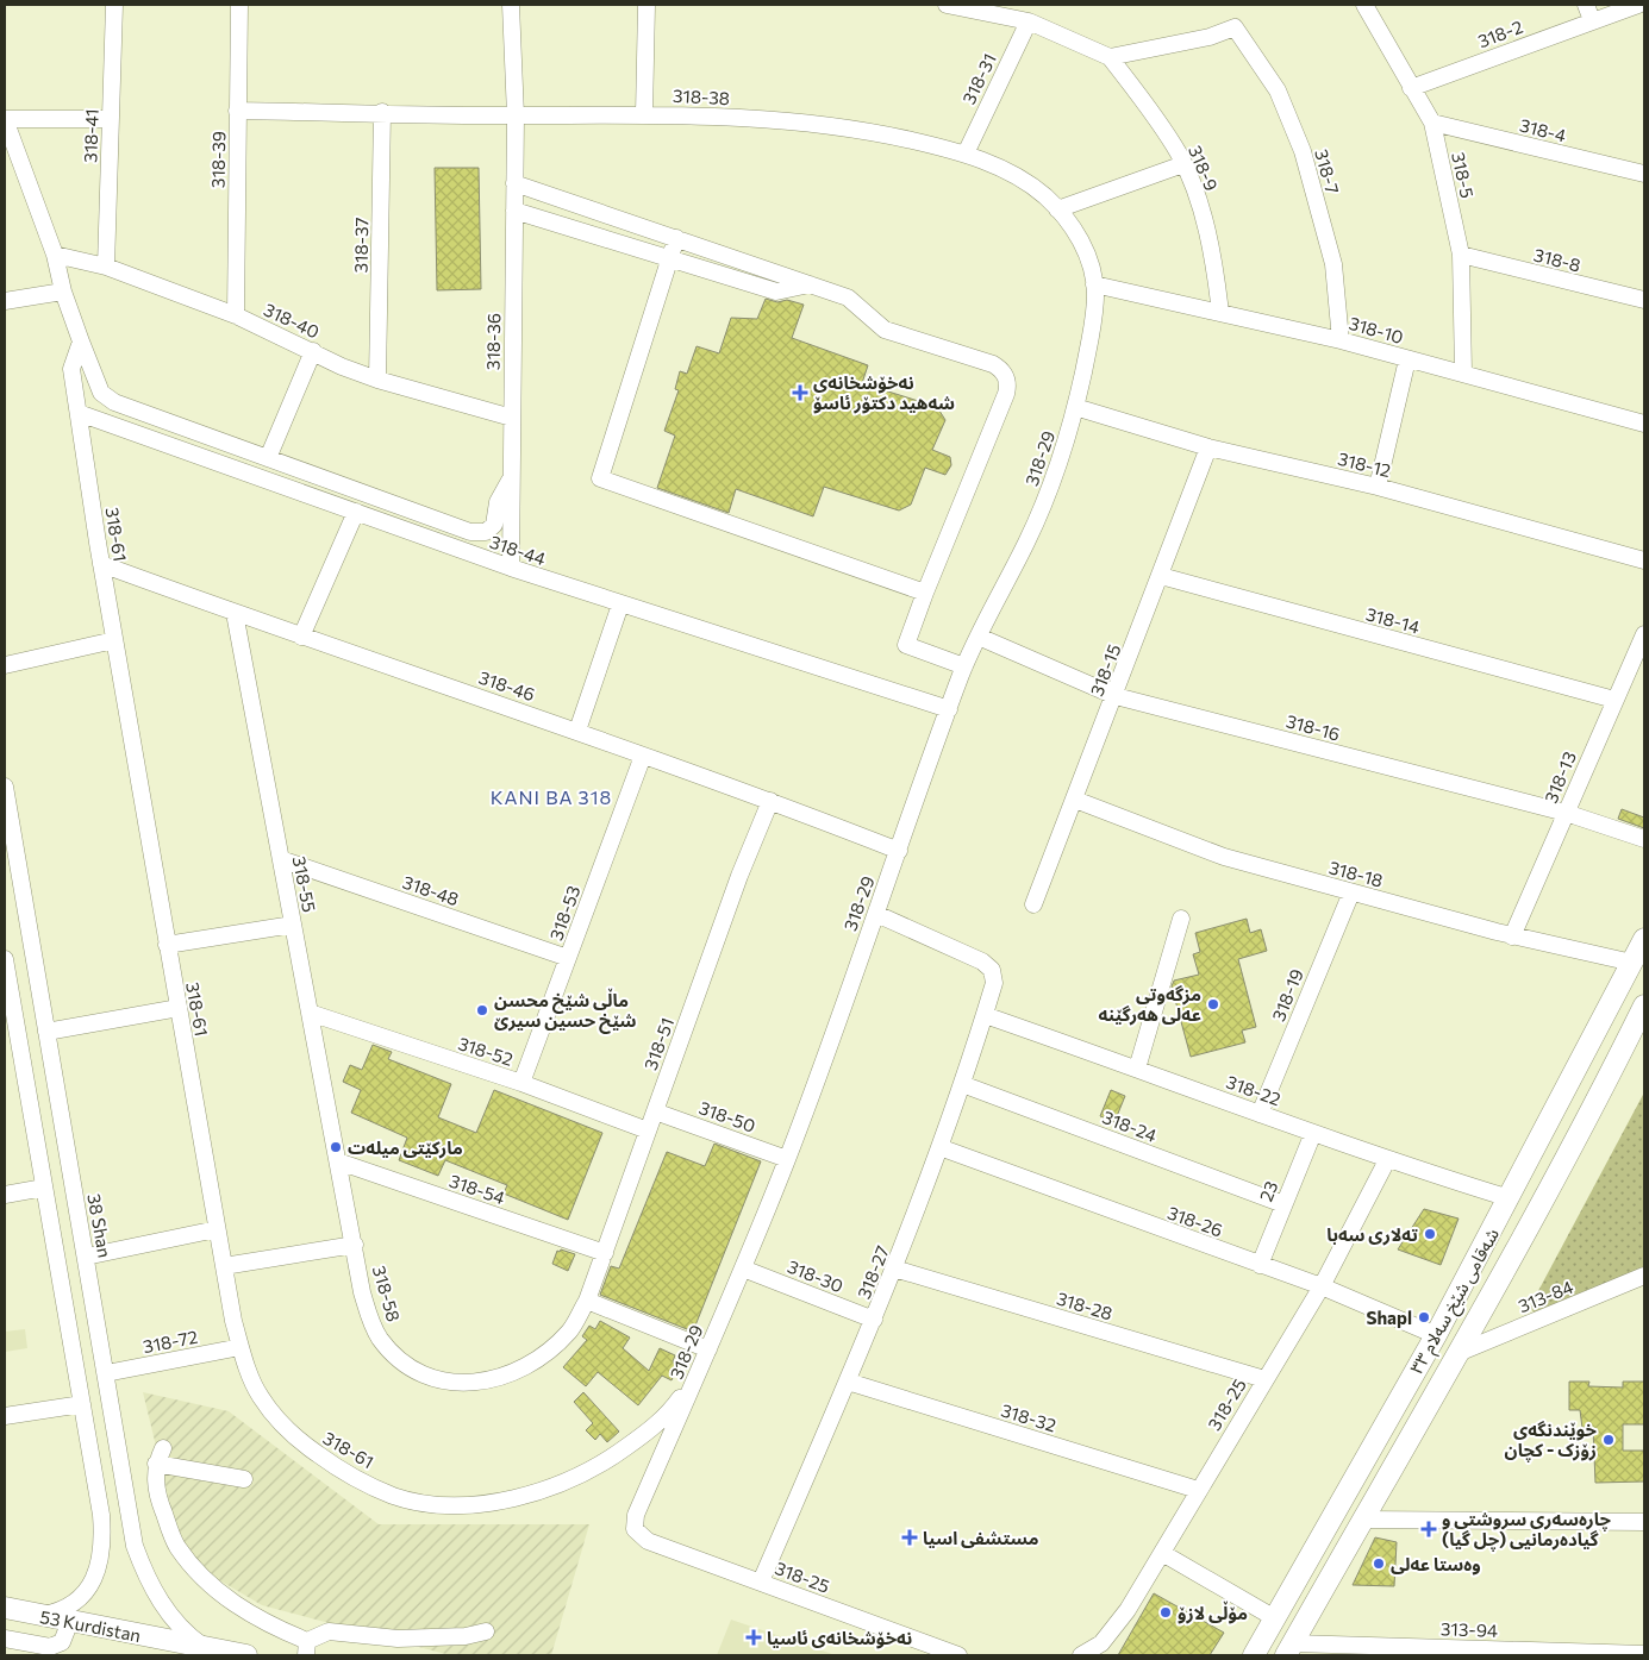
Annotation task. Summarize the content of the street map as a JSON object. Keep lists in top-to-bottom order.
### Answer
{
  "streets": {
    "main road": ["شەقامی شێخ سەلام ٣٣", "53 Kurdistan"],
    "street": [
      "318-2",
      "318-31",
      "318-38",
      "318-4",
      "318-41",
      "318-39",
      "318-9",
      "318-7",
      "318-5",
      "318-37",
      "318-8",
      "318-40",
      "318-10",
      "318-36",
      "318-29",
      "318-12",
      "318-61",
      "318-44",
      "318-14",
      "318-15",
      "318-46",
      "318-16",
      "318-13",
      "318-18",
      "318-55",
      "318-48",
      "318-53",
      "318-19",
      "318-51",
      "318-52",
      "318-22",
      "318-50",
      "318-24",
      "318-54",
      "23",
      "318-26",
      "38 Shan",
      "318-27",
      "318-30",
      "318-58",
      "313-84",
      "318-28",
      "318-72",
      "318-25",
      "318-32",
      "313-94"
    ]
  },
  "crossings": [
    ["318-2", "318-5"],
    ["318-31", "318-38"],
    ["318-38", "318-39"],
    ["318-38", "318-37"],
    ["318-38", "318-10"],
    ["318-38", "318-36"],
    ["318-38", "318-29"],
    ["318-4", "318-5"],
    ["318-41", "318-40"],
    ["318-39", "318-40"],
    ["318-9", "318-7"],
    ["318-9", "318-10"],
    ["318-7", "318-10"],
    ["318-5", "318-8"],
    ["318-5", "318-10"],
    ["318-37", "318-40"],
    ["318-40", "318-36"],
    ["318-10", "318-29"],
    ["318-36", "318-44"],
    ["318-29", "318-12"],
    ["318-29", "318-61"],
    ["318-29", "318-44"],
    ["318-29", "318-46"],
    ["318-29", "318-16"],
    ["318-29", "318-50"],
    ["318-29", "318-27"],
    ["318-29", "318-30"],
    ["318-29", "318-25"],
    ["318-12", "318-15"],
    ["318-61", "318-44"],
    ["318-61", "318-46"],
    ["318-61", "318-72"],
    ["318-14", "318-15"],
    ["318-14", "318-13"],
    ["318-15", "318-16"],
    ["318-15", "318-18"],
    ["318-46", "318-55"],
    ["318-46", "318-53"],
    ["318-46", "318-51"],
    ["318-16", "318-13"],
    ["318-13", "318-18"],
    ["318-18", "318-19"],
    ["318-18", "شەقامی شێخ سەلام ٣٣"],
    ["318-55", "318-48"],
    ["318-55", "318-52"],
    ["318-55", "318-54"],
    ["318-55", "318-58"],
    ["318-48", "318-53"],
    ["318-53", "318-52"],
    ["318-19", "318-22"],
    ["318-51", "318-52"],
    ["318-51", "318-50"],
    ["318-51", "318-54"],
    ["318-51", "318-58"],
    ["318-22", "23"],
    ["318-22", "318-27"],
    ["318-22", "شەقامی شێخ سەلام ٣٣"],
    ["318-22", "318-25"],
    ["318-24", "23"],
    ["318-24", "318-27"],
    ["318-54", "318-58"],
    ["23", "318-26"],
    ["318-26", "318-27"],
    ["318-26", "شەقامی شێخ سەلام ٣٣"],
    ["318-26", "318-25"],
    ["38 Shan", "318-72"],
    ["38 Shan", "53 Kurdistan"],
    ["318-27", "318-30"],
    ["318-27", "318-28"],
    ["318-27", "318-25"],
    ["318-27", "318-32"],
    ["313-84", "شەقامی شێخ سەلام ٣٣"],
    ["شەقامی شێخ سەلام ٣٣", "313-94"],
    ["318-28", "318-25"],
    ["318-25", "318-32"]
  ],
  "districts": ["KANI BA 318"],
  "places": {
    "health": [
      "نەخۆشخانەی شەهید دکتۆر ئاسۆ",
      "چارەسەری سروشتی و گیادەرمانیی (چل گیا)",
      "مستشفى اسيا",
      "نه‌خۆشخانه‌ى ئاسیا"
    ],
    "other": [
      "مزگەوتی عەلی هەرگێنە",
      "ماڵی شێخ محسن شێخ حسین سیرێ",
      "مارکێتی میلەت",
      "تەلاری سەبا",
      "Shapl",
      "خوێندنگەی زۆزک - کچان",
      "وەستا عەلی",
      "مۆڵی لازۆ"
    ]
  }
}
